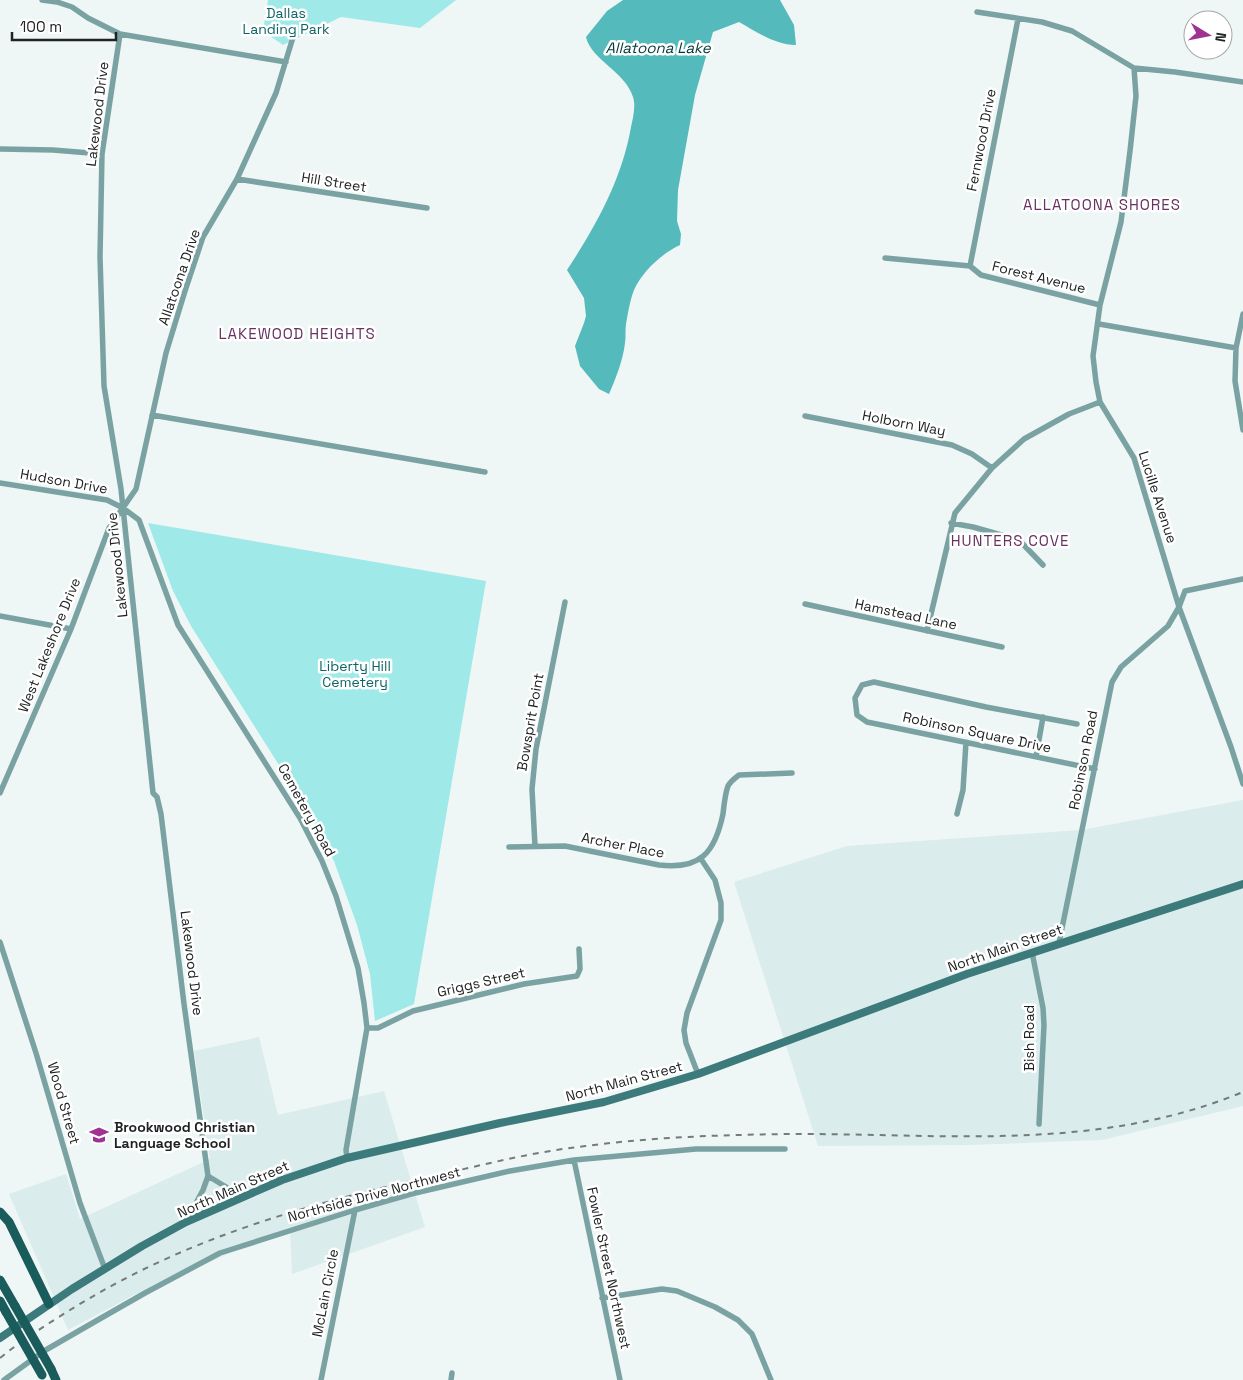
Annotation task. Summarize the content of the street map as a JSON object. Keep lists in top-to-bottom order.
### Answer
{
  "streets": {
    "main road": ["North Main Street"],
    "street": [
      "Lakewood Drive",
      "Fernwood Drive",
      "Hill Street",
      "Allatoona Drive",
      "Forest Avenue",
      "Holborn Way",
      "Hudson Drive",
      "Lucille Avenue",
      "Hamstead Lane",
      "West Lakeshore Drive",
      "Bowsprit Point",
      "Robinson Square Drive",
      "Robinson Road",
      "Cemetery Road",
      "Archer Place",
      "Griggs Street",
      "Bish Road",
      "Wood Street",
      "Northside Drive Northwest",
      "Fowler Street Northwest",
      "McLain Circle"
    ]
  },
  "crossings": [
    ["Lakewood Drive", "Allatoona Drive"],
    ["Lakewood Drive", "Hudson Drive"],
    ["Lakewood Drive", "West Lakeshore Drive"],
    ["Lakewood Drive", "Cemetery Road"],
    ["Fernwood Drive", "Forest Avenue"],
    ["Hill Street", "Allatoona Drive"],
    ["Allatoona Drive", "Hudson Drive"],
    ["Allatoona Drive", "West Lakeshore Drive"],
    ["Allatoona Drive", "Cemetery Road"],
    ["Forest Avenue", "Lucille Avenue"],
    ["Hudson Drive", "West Lakeshore Drive"],
    ["Hudson Drive", "Cemetery Road"],
    ["Lucille Avenue", "Robinson Road"],
    ["West Lakeshore Drive", "Cemetery Road"],
    ["Bowsprit Point", "Archer Place"],
    ["Robinson Square Drive", "Robinson Road"],
    ["Robinson Road", "North Main Street"],
    ["Cemetery Road", "North Main Street"],
    ["Cemetery Road", "Griggs Street"],
    ["North Main Street", "Bish Road"],
    ["North Main Street", "Wood Street"],
    ["Northside Drive Northwest", "Fowler Street Northwest"],
    ["Northside Drive Northwest", "McLain Circle"]
  ],
  "districts": ["ALLATOONA SHORES", "LAKEWOOD HEIGHTS", "HUNTERS COVE"],
  "water": ["Allatoona Lake"],
  "parks": ["Dallas Landing Park", "Liberty Hill Cemetery"],
  "places": {
    "school or university": ["Brookwood Christian Language School"]
  },
  "scale_bar": "100 m",
  "north": "right"
}
